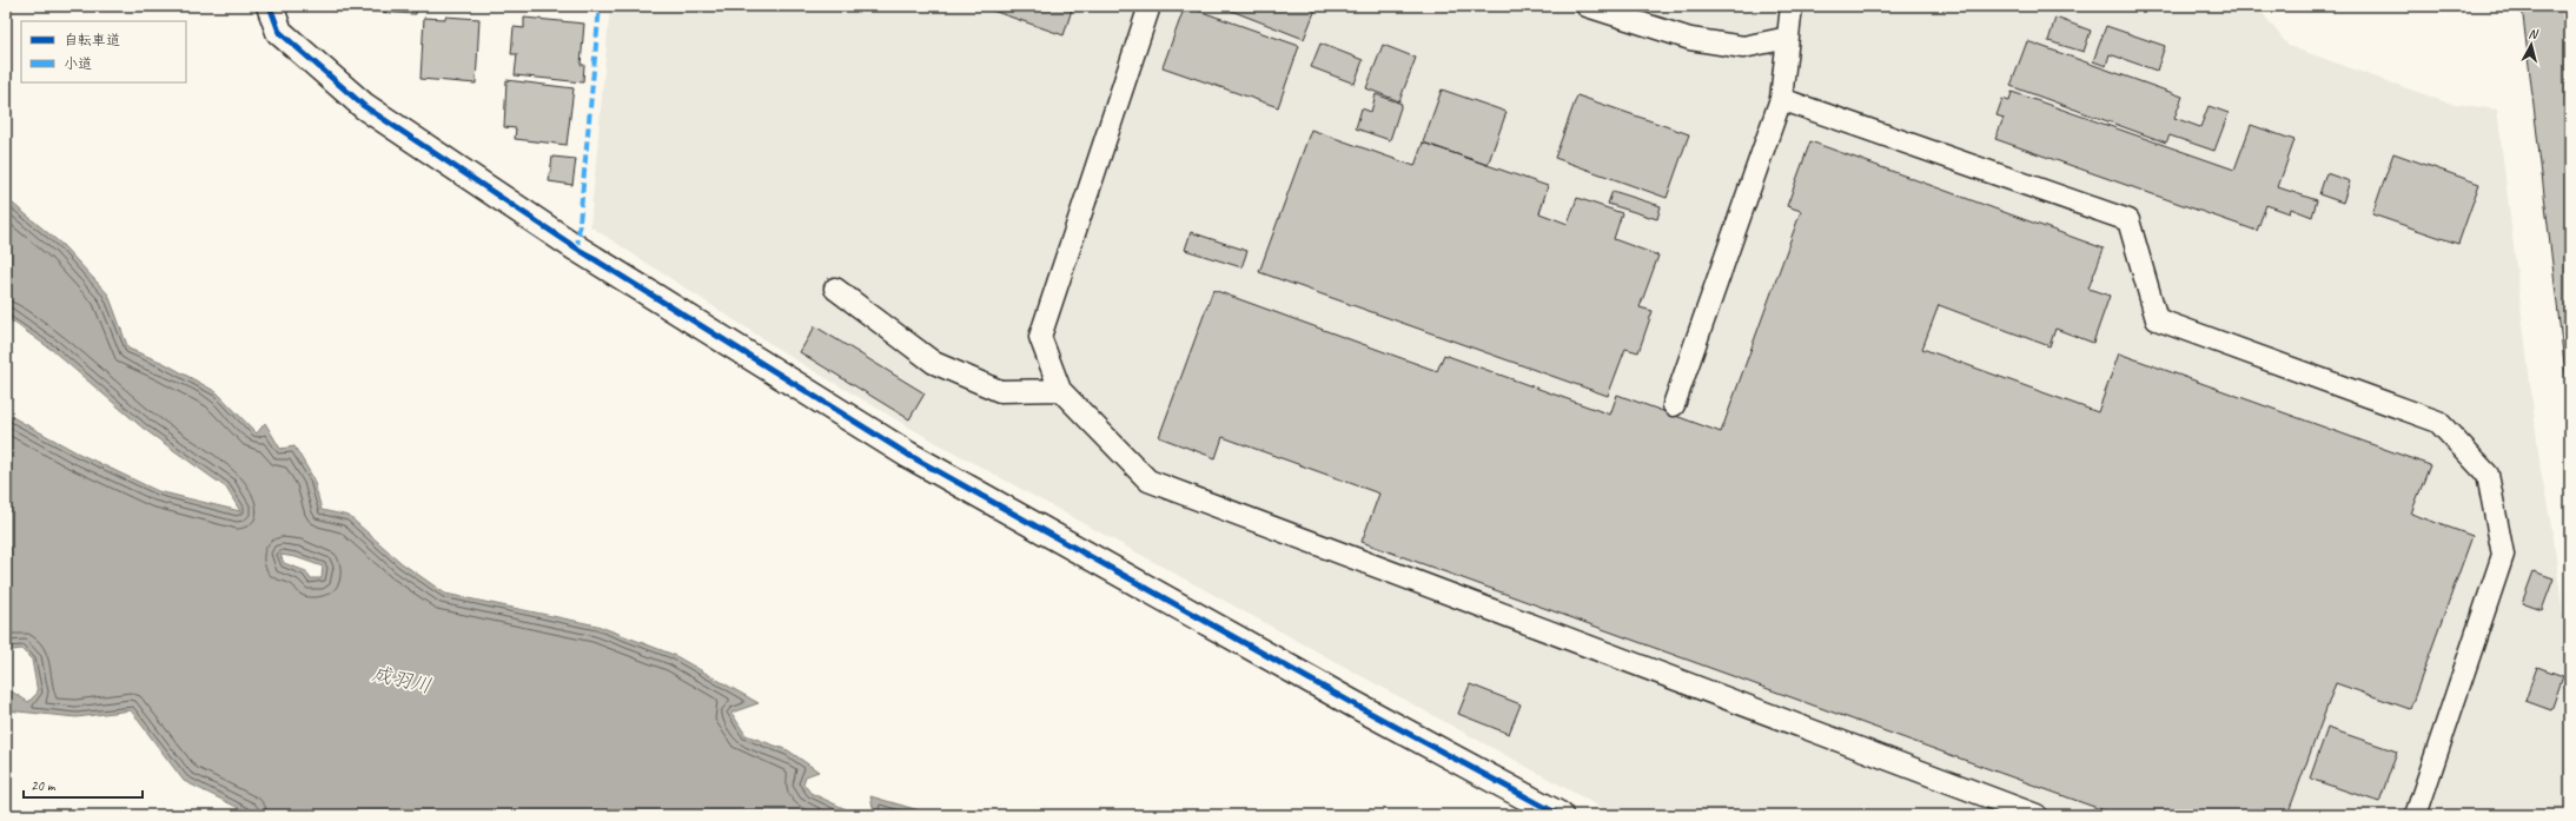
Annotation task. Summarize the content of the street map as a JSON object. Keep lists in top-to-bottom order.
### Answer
{
  "water": ["成羽川"],
  "legend": ["自転車道", "小道"],
  "scale_bar": "20 m",
  "north": "top"
}
